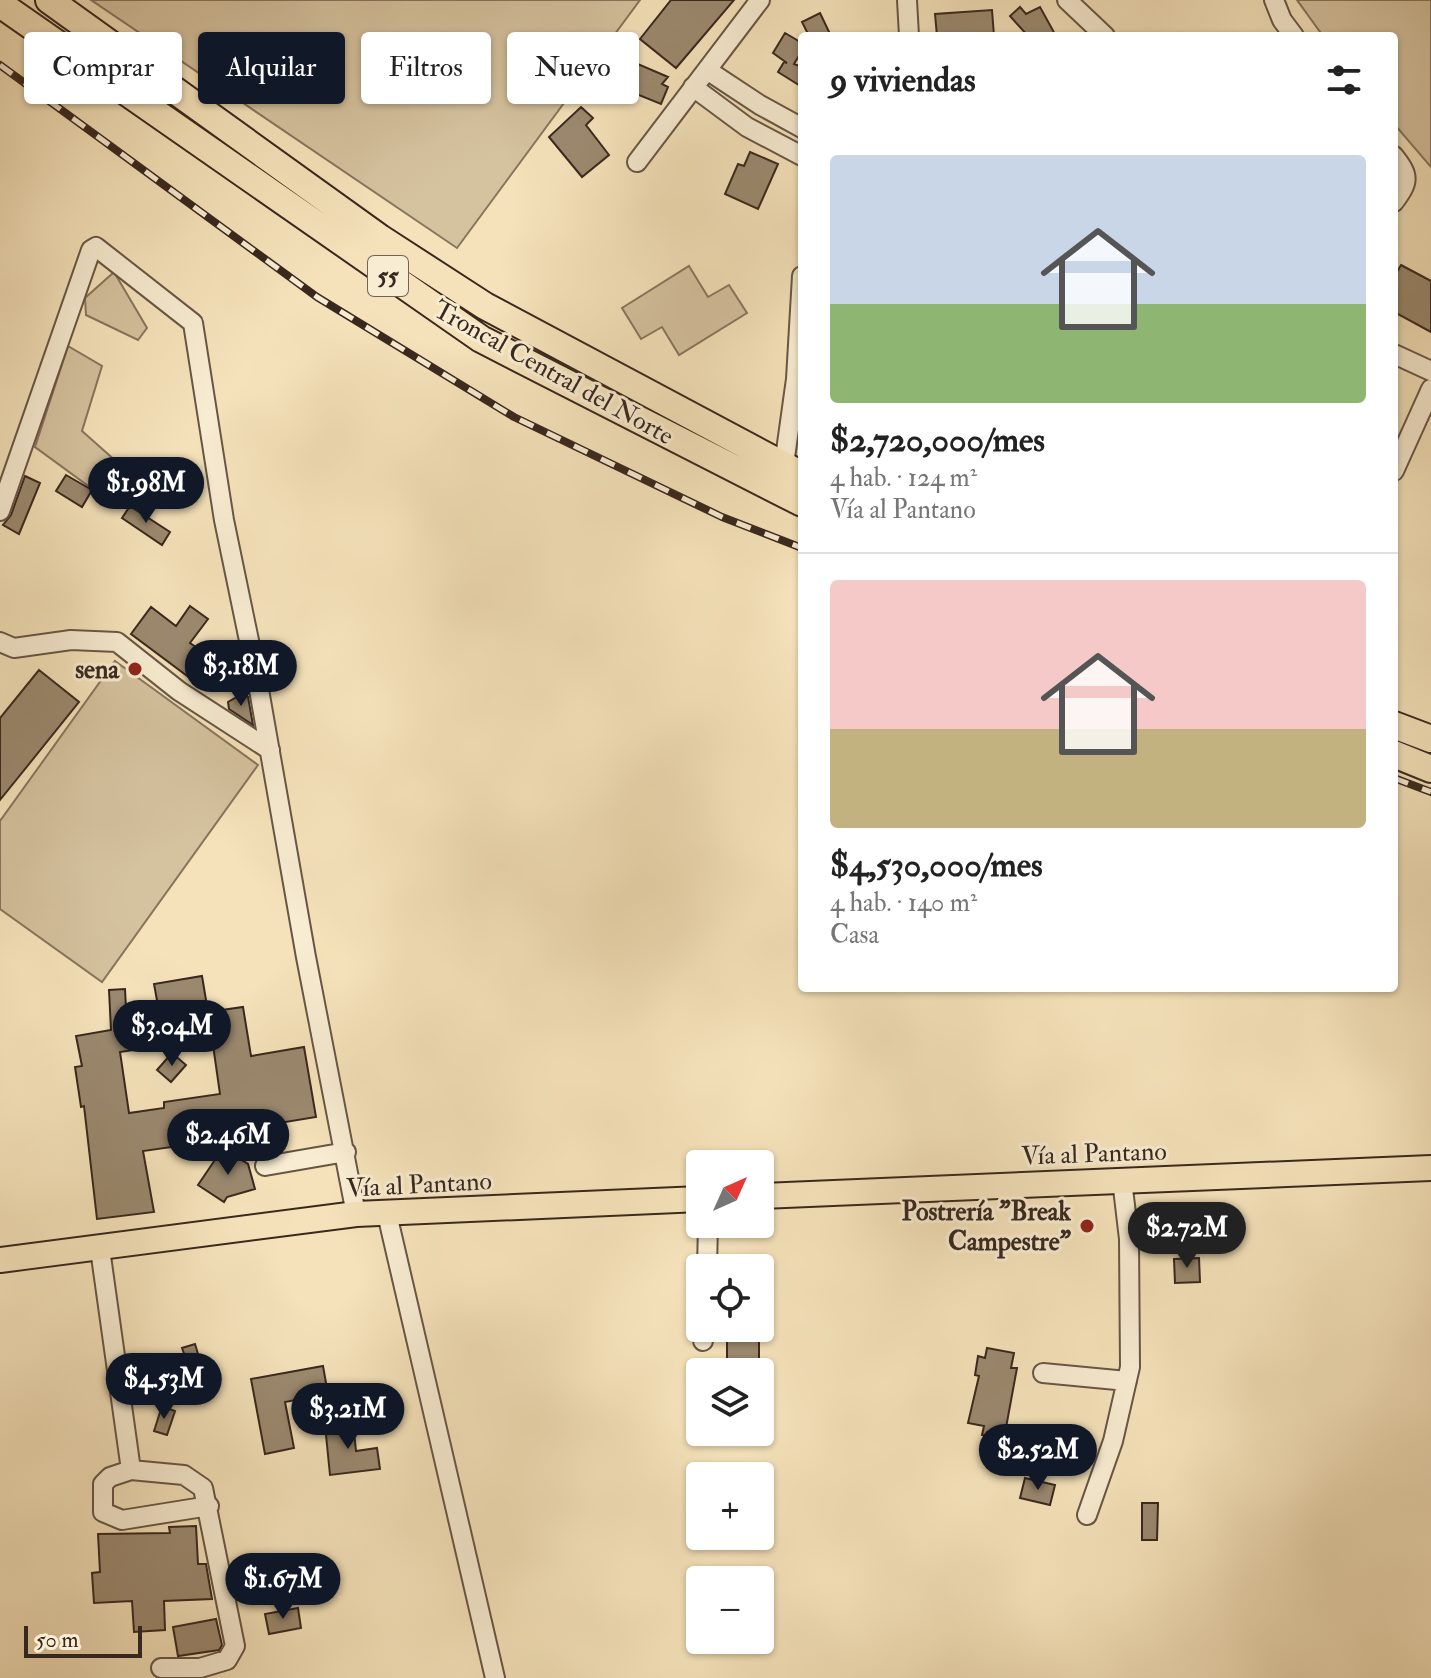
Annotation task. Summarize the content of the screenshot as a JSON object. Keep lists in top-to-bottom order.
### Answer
{
  "streets": {
    "highway": ["55", "Troncal Central del Norte"],
    "main road": ["Vía al Pantano"]
  },
  "places": ["sena", "Postrería \"Break Campestre\""],
  "scale_bar": "50 m",
  "north": "top right",
  "page": {
    "chip": [
      "Comprar",
      "Alquilar",
      "Filtros",
      "Nuevo"
    ],
    "heading": "9 viviendas",
    "list": [
      {
        "name": "$2,720,000/mes",
        "note": "4 hab. · 124 m² · Vía al Pantano"
      },
      {
        "name": "$4,530,000/mes",
        "note": "4 hab. · 140 m² · Casa"
      }
    ],
    "price": [
      "$1.98M",
      "$3.18M",
      "$3.04M",
      "$2.46M",
      "$2.72M",
      "$4.53M",
      "$3.21M",
      "$2.52M",
      "$1.67M"
    ],
    "map_buttons": ["+", "−"],
    "scale": "50 m"
  }
}
